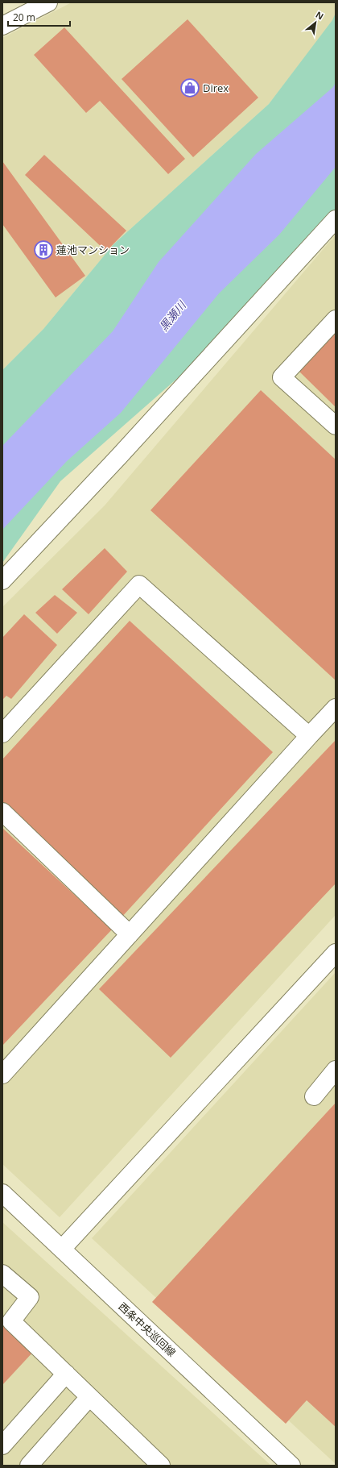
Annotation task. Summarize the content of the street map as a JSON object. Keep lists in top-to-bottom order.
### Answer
{
  "streets": {
    "street": ["西条中央巡回線"]
  },
  "water": ["黒瀬川"],
  "places": {
    "shop": ["Direx"],
    "building": ["蓮池マンション"]
  },
  "scale_bar": "20 m",
  "north": "top right"
}
